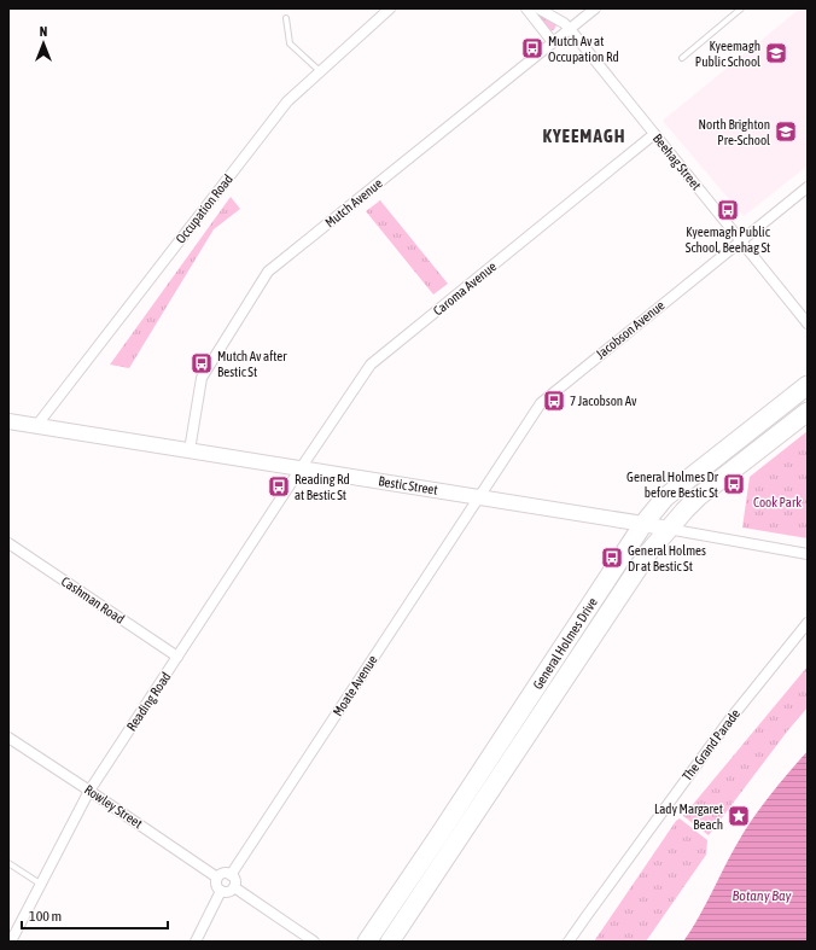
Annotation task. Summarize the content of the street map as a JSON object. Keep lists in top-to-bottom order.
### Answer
{
  "streets": {
    "highway": ["General Holmes Drive"],
    "main road": ["Bestic Street"],
    "street": [
      "Beehag Street",
      "Mutch Avenue",
      "Occupation Road",
      "Caroma Avenue",
      "Jacobson Avenue",
      "Cashman Road",
      "Moate Avenue",
      "Reading Road",
      "The Grand Parade",
      "Rowley Street"
    ]
  },
  "crossings": [
    ["Beehag Street", "Mutch Avenue"],
    ["Beehag Street", "Caroma Avenue"],
    ["Beehag Street", "Jacobson Avenue"],
    ["Mutch Avenue", "Bestic Street"],
    ["Occupation Road", "Bestic Street"],
    ["Caroma Avenue", "Bestic Street"],
    ["Caroma Avenue", "Reading Road"],
    ["Jacobson Avenue", "Bestic Street"],
    ["Jacobson Avenue", "Moate Avenue"],
    ["Bestic Street", "General Holmes Drive"],
    ["Bestic Street", "Moate Avenue"],
    ["Bestic Street", "Reading Road"],
    ["Cashman Road", "Reading Road"],
    ["Moate Avenue", "Rowley Street"],
    ["Reading Road", "Rowley Street"]
  ],
  "districts": ["KYEEMAGH"],
  "water": ["Botany Bay"],
  "parks": ["Cook Park"],
  "places": {
    "bus stop": [
      "Mutch Av at Occupation Rd",
      "Kyeemagh Public School, Beehag St",
      "Mutch Av after Bestic St",
      "7 Jacobson Av",
      "General Holmes Dr before Bestic St",
      "Reading Rd at Bestic St",
      "General Holmes Dr at Bestic St"
    ],
    "school or university": ["Kyeemagh Public School", "North Brighton Pre-School"],
    "place": ["Lady Margaret Beach"]
  },
  "scale_bar": "100 m",
  "north": "top"
}
